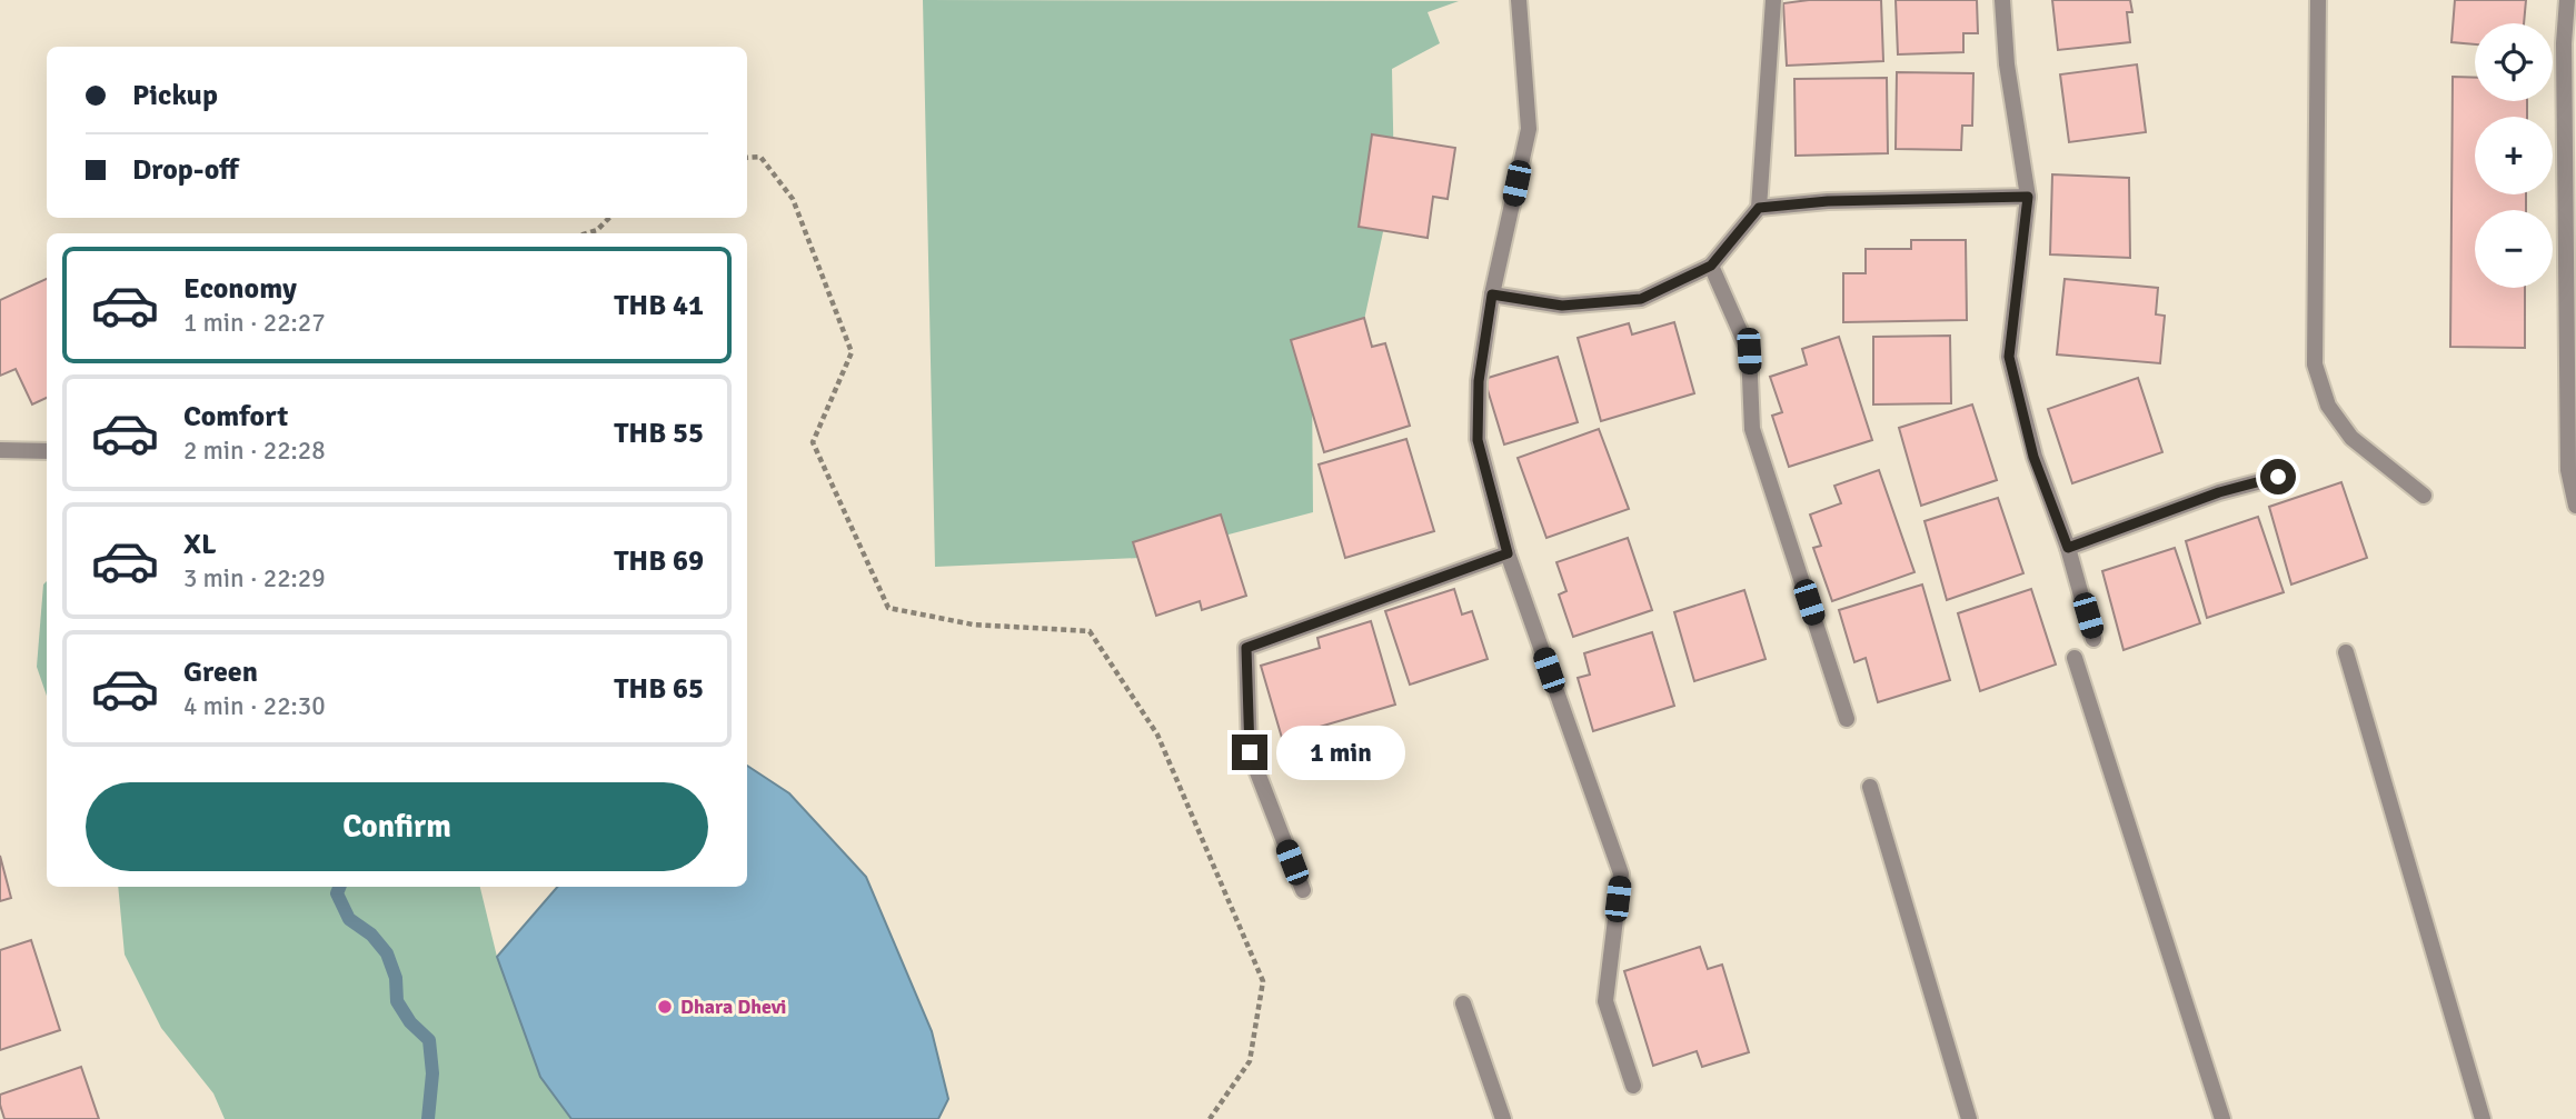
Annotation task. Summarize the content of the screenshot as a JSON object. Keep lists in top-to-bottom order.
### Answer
{
  "places": ["Dhara Dhevi"],
  "page": {
    "map_buttons": ["+", "−"],
    "banner": ["Pickup", "Drop-off"],
    "list": [
      {
        "name": "Economy",
        "note": "1 min · 22:27",
        "value": "THB 41"
      },
      {
        "name": "Comfort",
        "note": "2 min · 22:28",
        "value": "THB 55"
      },
      {
        "name": "XL",
        "note": "3 min · 22:29",
        "value": "THB 69"
      },
      {
        "name": "Green",
        "note": "4 min · 22:30",
        "value": "THB 65"
      }
    ],
    "bubble": "1 min",
    "buttons": "Confirm"
  }
}
